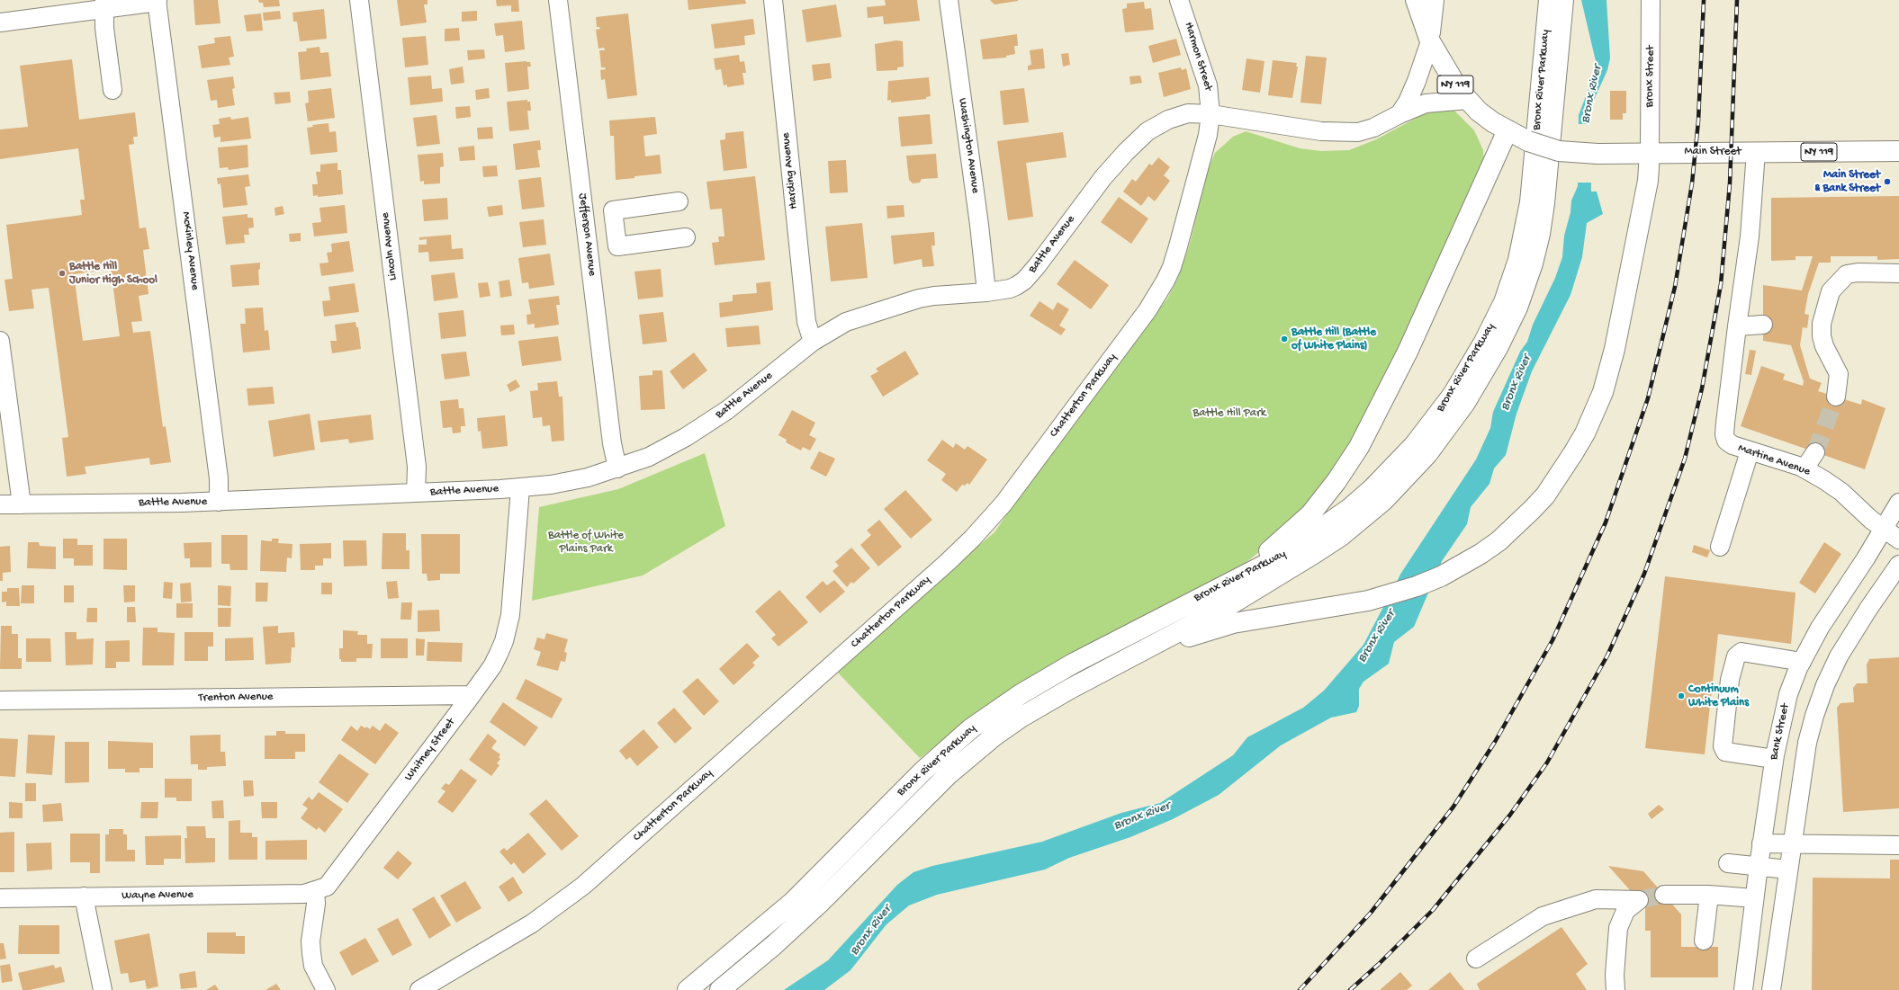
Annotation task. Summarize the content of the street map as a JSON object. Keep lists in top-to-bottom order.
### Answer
{
  "streets": {
    "main road": ["Bronx River Parkway", "NY 119", "Main Street"],
    "street": [
      "Harmon Street",
      "Bronx Street",
      "Washington Avenue",
      "Harding Avenue",
      "Jefferson Avenue",
      "Battle Avenue",
      "Lincoln Avenue",
      "McKinley Avenue",
      "Chatterton Parkway",
      "Martine Avenue",
      "Trenton Avenue",
      "Bank Street",
      "Whitney Street",
      "Wayne Avenue"
    ]
  },
  "crossings": [
    ["Harmon Street", "Battle Avenue"],
    ["Harmon Street", "Chatterton Parkway"],
    ["Bronx Street", "Main Street"],
    ["NY 119", "Main Street"],
    ["NY 119", "Battle Avenue"],
    ["Washington Avenue", "Battle Avenue"],
    ["Main Street", "Martine Avenue"],
    ["Harding Avenue", "Battle Avenue"],
    ["Jefferson Avenue", "Battle Avenue"],
    ["Battle Avenue", "Lincoln Avenue"],
    ["Battle Avenue", "McKinley Avenue"],
    ["Battle Avenue", "Chatterton Parkway"],
    ["Battle Avenue", "Whitney Street"],
    ["Martine Avenue", "Bank Street"],
    ["Trenton Avenue", "Whitney Street"],
    ["Whitney Street", "Wayne Avenue"]
  ],
  "water": ["Bronx River"],
  "parks": ["Battle Hill Park", "Battle of White Plains Park"],
  "places": [
    "Main Street & Bank Street",
    "Battle Hill Junior High School",
    "Battle Hill (Battle of White Plains)",
    "Continuum White Plains"
  ]
}
